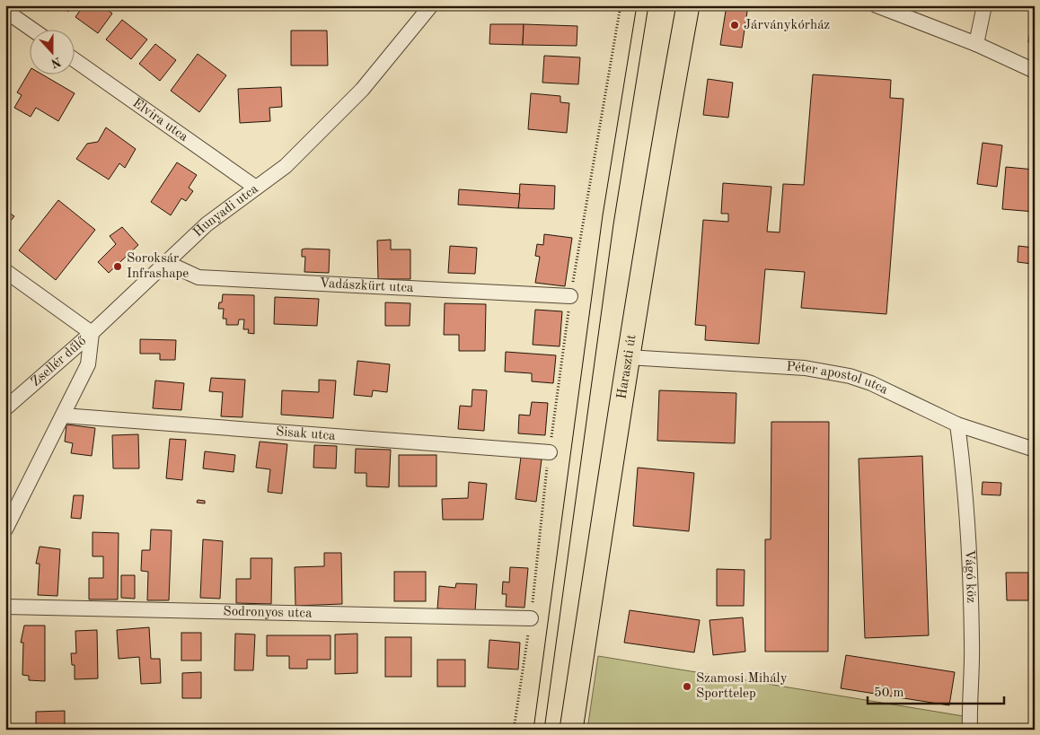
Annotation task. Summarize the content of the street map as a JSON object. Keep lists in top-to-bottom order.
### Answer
{
  "streets": {
    "main road": ["Haraszti út"],
    "street": [
      "Elvira utca",
      "Hunyadi utca",
      "Vadászkürt utca",
      "Zsellér dűlő",
      "Péter apostol utca",
      "Sisak utca",
      "Vágó köz",
      "Sodronyos utca"
    ]
  },
  "crossings": [
    ["Elvira utca", "Hunyadi utca"],
    ["Hunyadi utca", "Vadászkürt utca"],
    ["Hunyadi utca", "Zsellér dűlő"],
    ["Haraszti út", "Péter apostol utca"],
    ["Péter apostol utca", "Vágó köz"]
  ],
  "places": ["Járványkórház", "Soroksár Infrashape", "Szamosi Mihály Sporttelep"],
  "scale_bar": "50 m",
  "north": "bottom"
}
